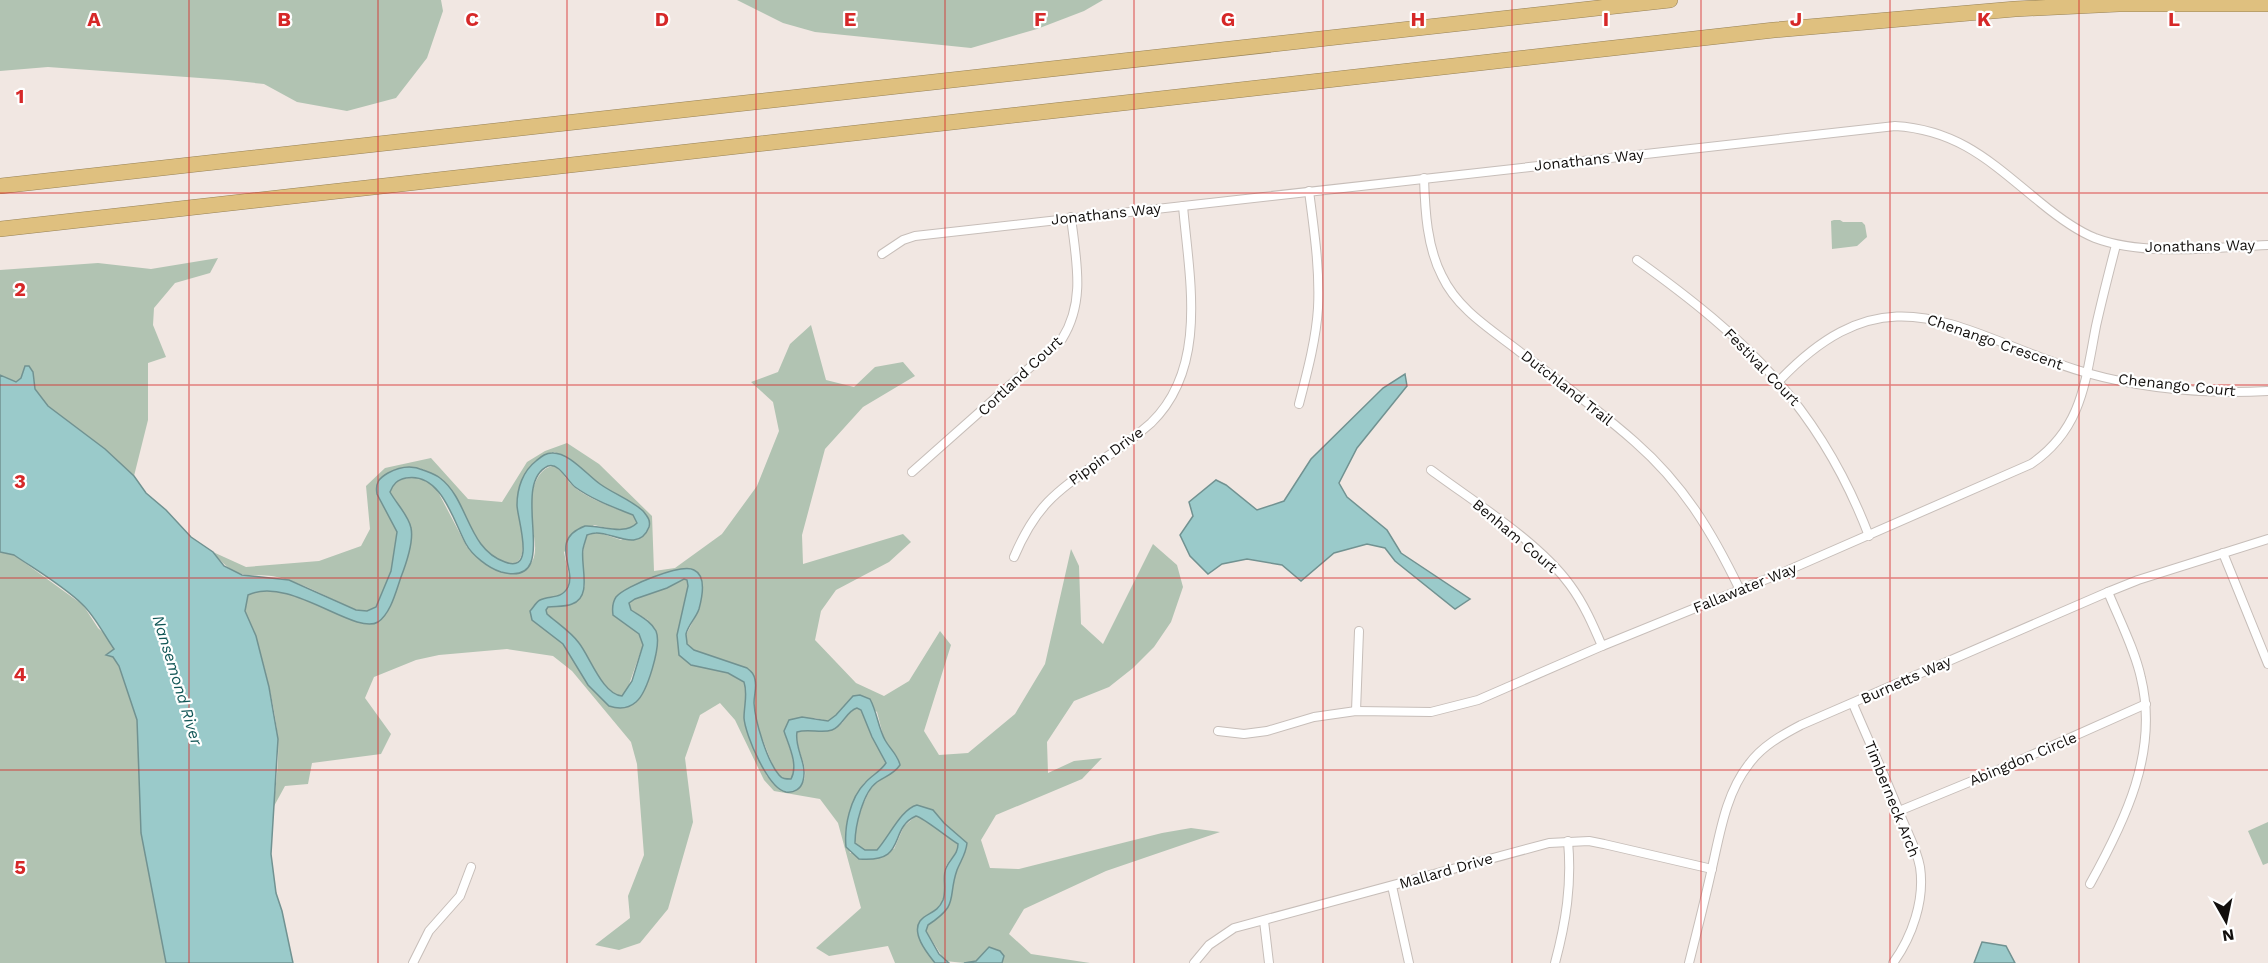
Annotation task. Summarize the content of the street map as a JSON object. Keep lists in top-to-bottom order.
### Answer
{
  "streets": {
    "street": [
      "Jonathans Way",
      "Chenango Crescent",
      "Festival Court",
      "Cortland Court",
      "Chenango Court",
      "Dutchland Trail",
      "Pippin Drive",
      "Benham Court",
      "Fallawater Way",
      "Burnetts Way",
      "Abingdon Circle",
      "Timberneck Arch",
      "Mallard Drive"
    ]
  },
  "crossings": [
    ["Jonathans Way", "Cortland Court"],
    ["Jonathans Way", "Dutchland Trail"],
    ["Jonathans Way", "Pippin Drive"],
    ["Jonathans Way", "Fallawater Way"],
    ["Chenango Crescent", "Festival Court"],
    ["Chenango Crescent", "Chenango Court"],
    ["Chenango Crescent", "Fallawater Way"],
    ["Festival Court", "Fallawater Way"],
    ["Chenango Court", "Fallawater Way"],
    ["Dutchland Trail", "Fallawater Way"],
    ["Benham Court", "Fallawater Way"],
    ["Burnetts Way", "Timberneck Arch"],
    ["Burnetts Way", "Mallard Drive"],
    ["Abingdon Circle", "Timberneck Arch"]
  ],
  "water": ["Nansemond River"],
  "north": "bottom",
  "grid": {
    "columns": [
      "A",
      "B",
      "C",
      "D",
      "E",
      "F",
      "G",
      "H",
      "I",
      "J",
      "K",
      "L"
    ],
    "rows": [
      "1",
      "2",
      "3",
      "4",
      "5"
    ]
  }
}
